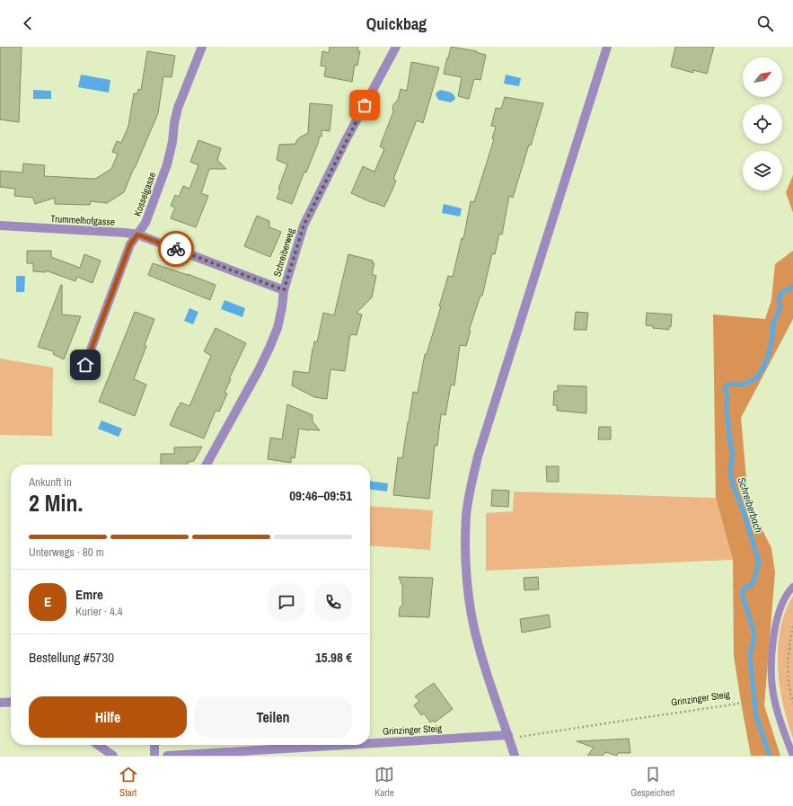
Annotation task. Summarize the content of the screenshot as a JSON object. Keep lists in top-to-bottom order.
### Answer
{
  "streets": {
    "street": [
      "Kosselgasse",
      "Trummelhofgasse",
      "Schreiberweg",
      "Grinzinger Steig"
    ]
  },
  "crossings": [
    ["Kosselgasse", "Trummelhofgasse"],
    ["Trummelhofgasse", "Schreiberweg"]
  ],
  "water": ["Schreiberbach"],
  "north": "top right",
  "page": {
    "header": "Quickbag",
    "heading": ["2 Min.", "Ankunft in", "09:46–09:51"],
    "panel": [
      "Emre",
      "Kurier · 4.4",
      "Bestellung #5730",
      "15.98 €"
    ],
    "bar": "Unterwegs · 80 m",
    "round": "E",
    "buttons": ["Hilfe", "Teilen"],
    "tabs": ["Start", "Karte", "Gespeichert"]
  }
}
